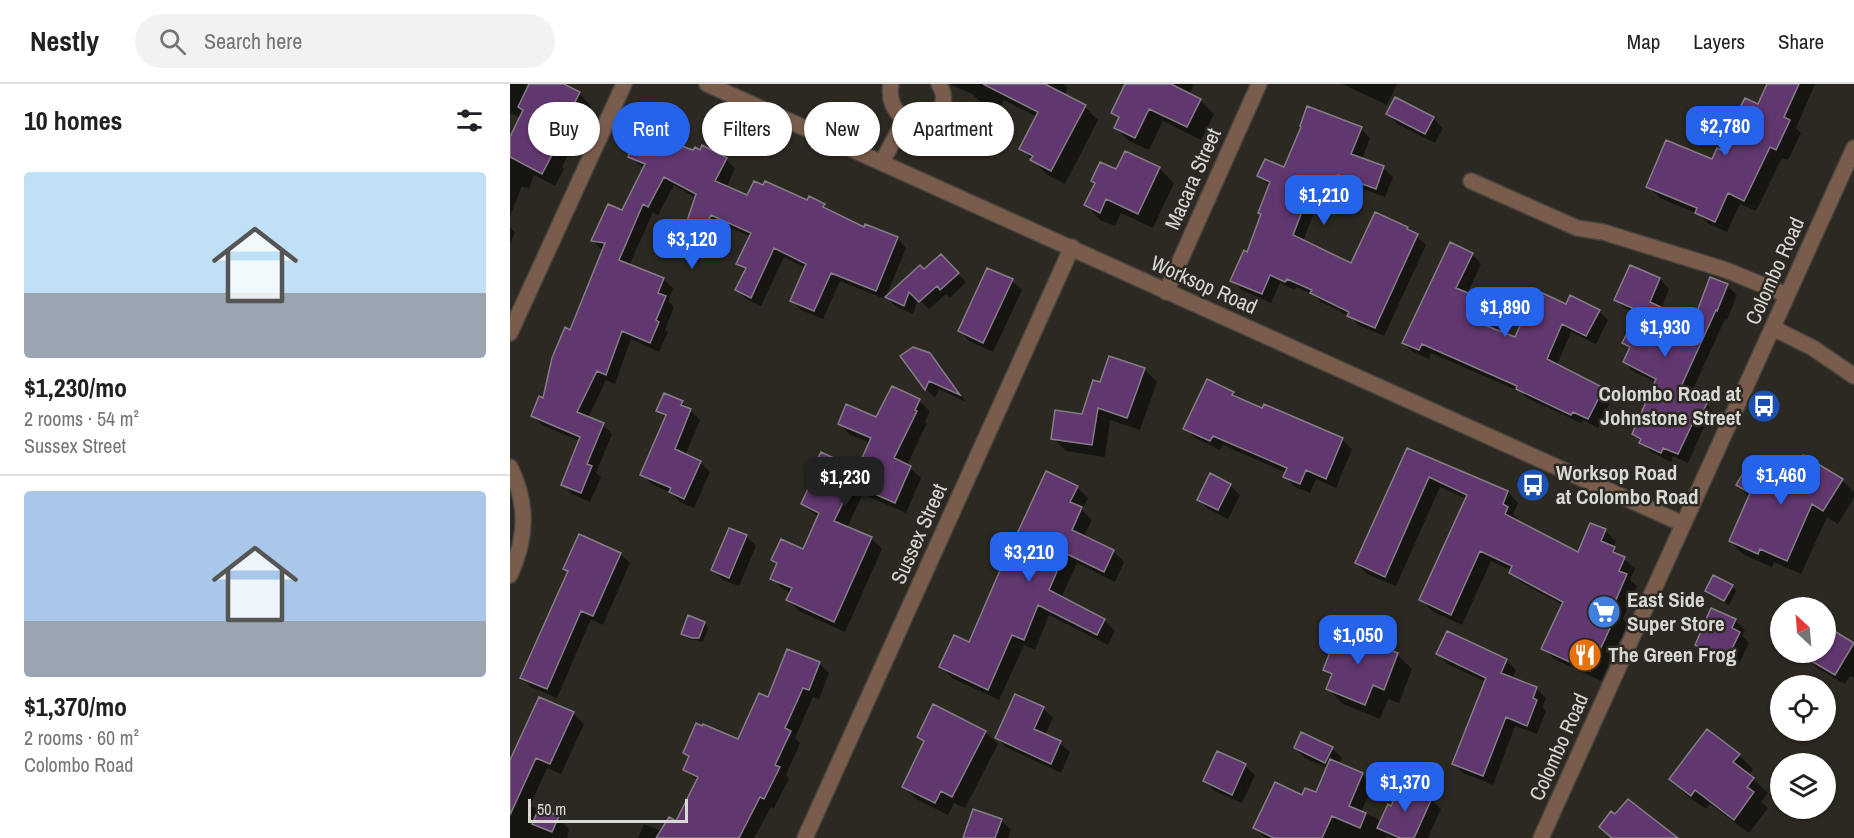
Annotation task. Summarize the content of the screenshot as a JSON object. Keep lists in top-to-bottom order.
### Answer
{
  "streets": {
    "street": [
      "Macara Street",
      "Colombo Road",
      "Worksop Road",
      "Sussex Street"
    ]
  },
  "crossings": [
    ["Macara Street", "Worksop Road"],
    ["Colombo Road", "Worksop Road"],
    ["Worksop Road", "Sussex Street"]
  ],
  "places": {
    "bus stop": ["Colombo Road at Johnstone Street", "Worksop Road at Colombo Road"],
    "supermarket": ["East Side Super Store"],
    "restaurant": ["The Green Frog"]
  },
  "scale_bar": "50 m",
  "north": "top left",
  "page": {
    "header": "Nestly",
    "search": "Search here",
    "nav": ["Map", "Layers", "Share"],
    "heading": "10 homes",
    "chip": [
      "Buy",
      "Rent",
      "Filters",
      "New",
      "Apartment"
    ],
    "price": [
      "$2,780",
      "$1,210",
      "$3,120",
      "$1,890",
      "$1,930",
      "$1,460",
      "$1,230",
      "$3,210",
      "$1,050",
      "$1,370"
    ],
    "list": [
      {
        "name": "$1,230/mo",
        "note": "2 rooms · 54 m² · Sussex Street"
      },
      {
        "name": "$1,370/mo",
        "note": "2 rooms · 60 m² · Colombo Road"
      }
    ],
    "scale": "50 m"
  }
}
